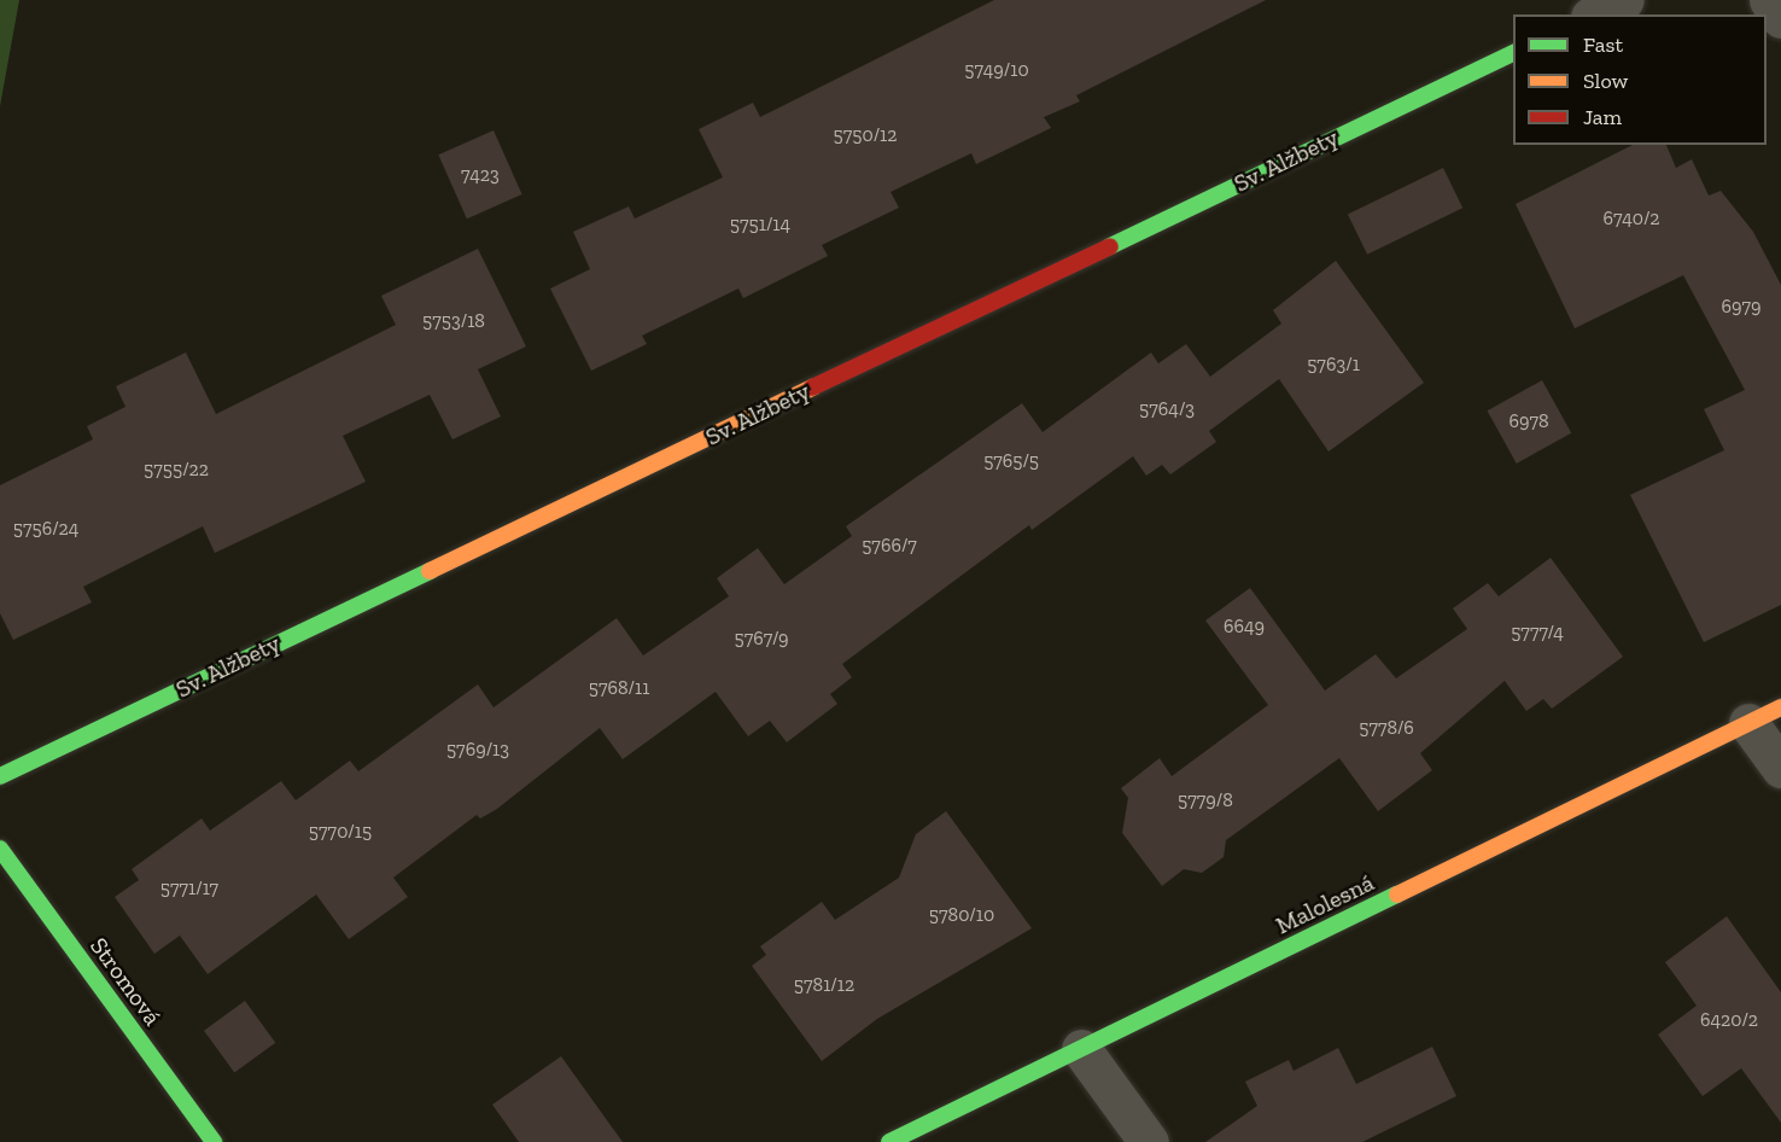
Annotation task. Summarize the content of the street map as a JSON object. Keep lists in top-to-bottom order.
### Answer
{
  "streets": {
    "street": ["Sv. Alžbety", "Malolesná", "Stromová"]
  },
  "house_numbers": [
    "5749/10",
    "5750/12",
    "7423",
    "6740/2",
    "5751/14",
    "6979",
    "5753/18",
    "5763/1",
    "5764/3",
    "6978",
    "5765/5",
    "5755/22",
    "5756/24",
    "5766/7",
    "6649",
    "5777/4",
    "5767/9",
    "5768/11",
    "5778/6",
    "5769/13",
    "5779/8",
    "5770/15",
    "5771/17",
    "5780/10",
    "5781/12",
    "6420/2"
  ],
  "legend": ["Fast", "Slow", "Jam"]
}
